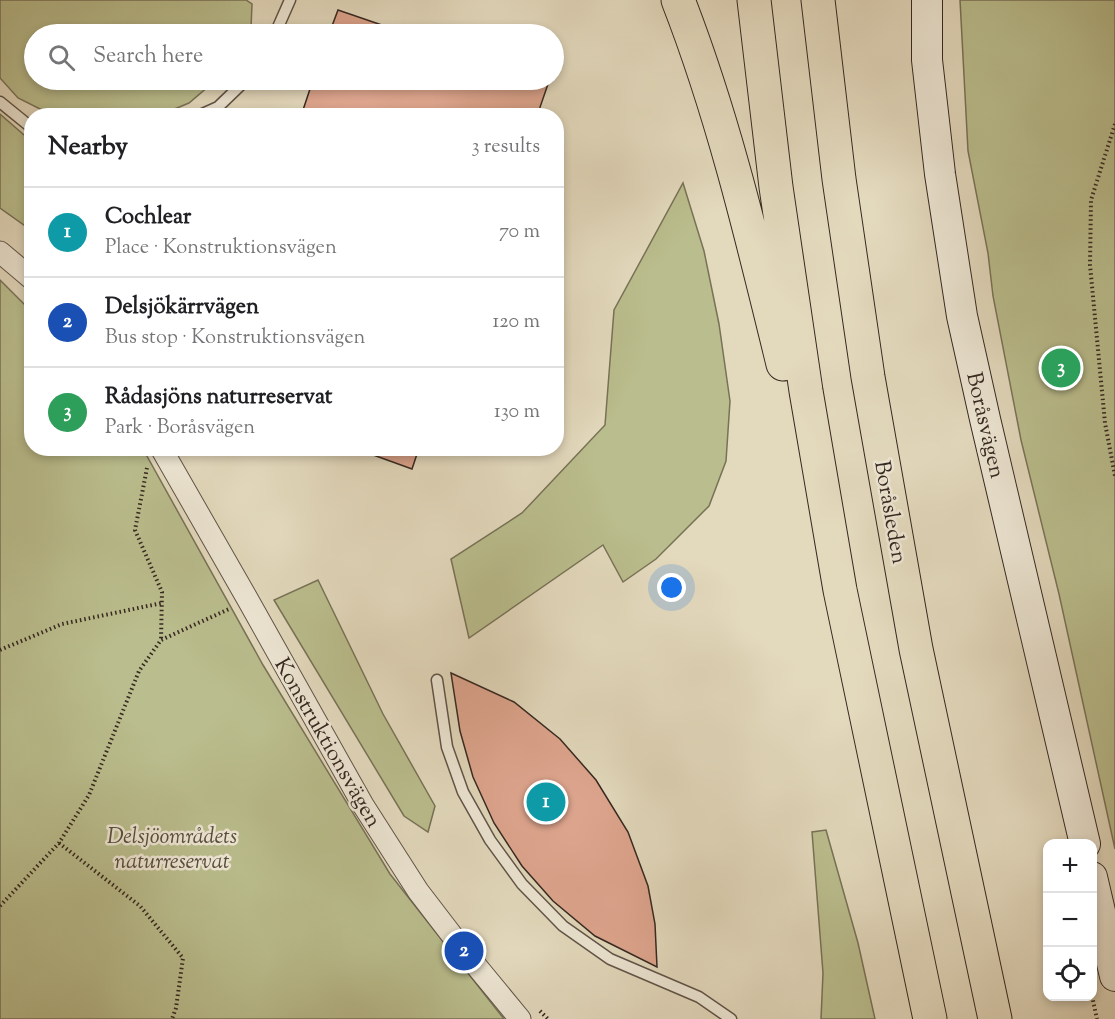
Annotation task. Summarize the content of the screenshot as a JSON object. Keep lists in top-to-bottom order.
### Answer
{
  "streets": {
    "highway": ["Boråsleden"],
    "street": ["Boråsvägen", "Konstruktionsvägen"]
  },
  "parks": ["Delsjöområdets naturreservat"],
  "page": {
    "search": "Search here",
    "heading": ["Nearby", "3 results"],
    "list": [
      {
        "mark": "1",
        "name": "Cochlear",
        "note": "Place · Konstruktionsvägen",
        "value": "70 m"
      },
      {
        "mark": "2",
        "name": "Delsjökärrvägen",
        "note": "Bus stop · Konstruktionsvägen",
        "value": "120 m"
      },
      {
        "mark": "3",
        "name": "Rådasjöns naturreservat",
        "note": "Park · Boråsvägen",
        "value": "130 m"
      }
    ],
    "pins": ["3", "1", "2"],
    "map_buttons": ["+", "−"]
  }
}
